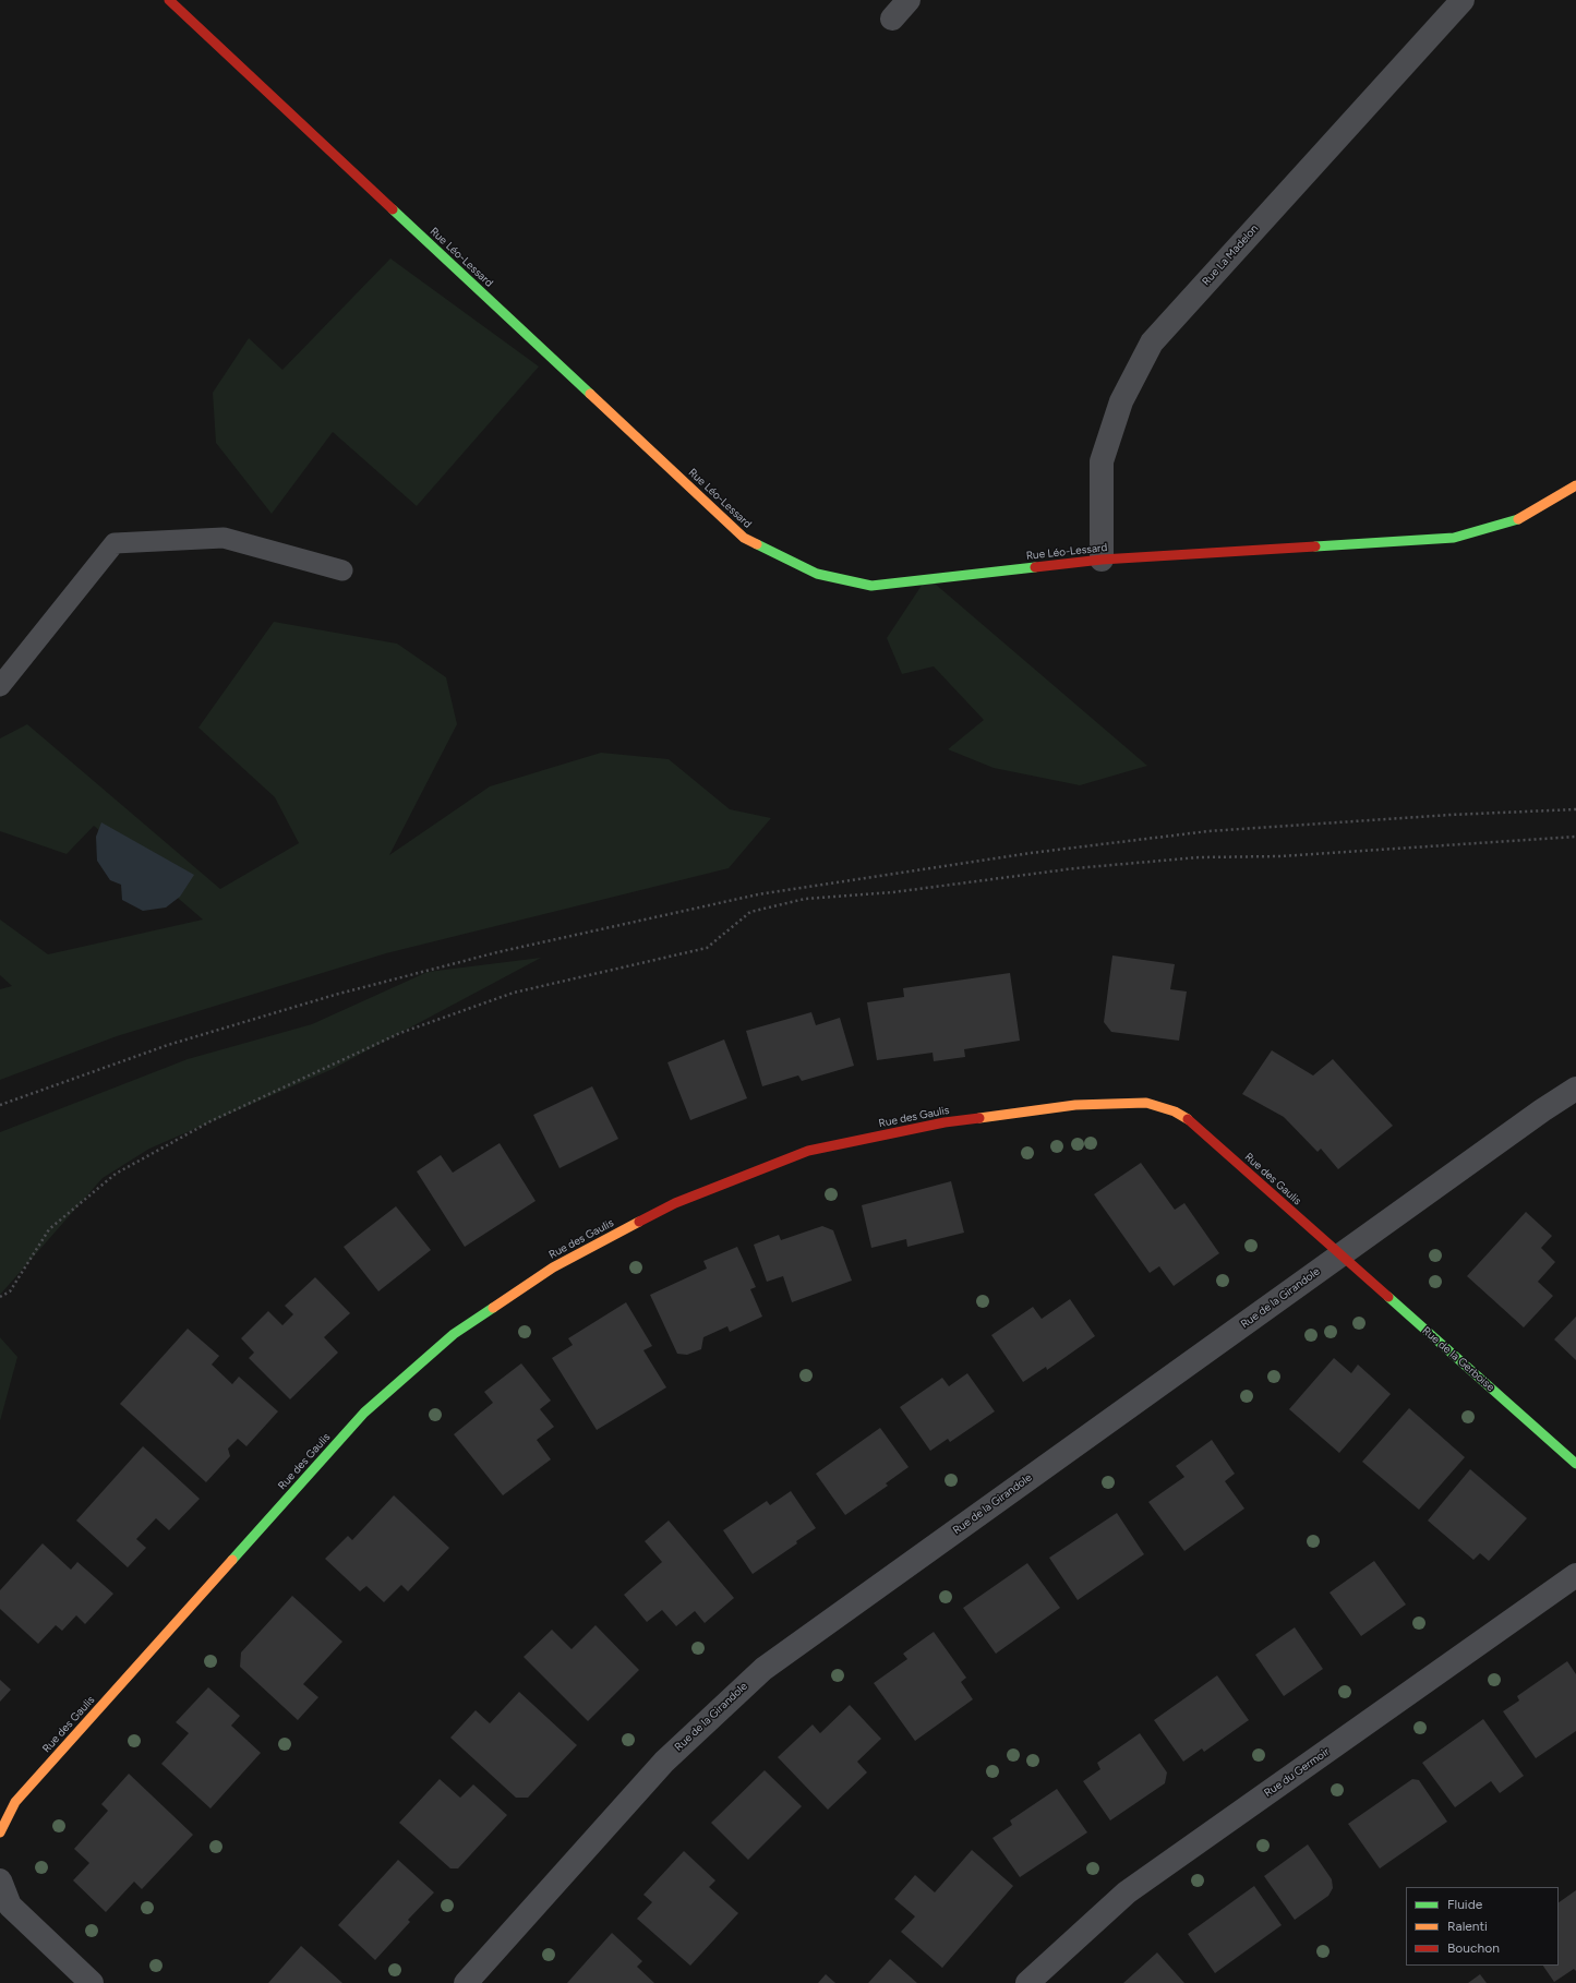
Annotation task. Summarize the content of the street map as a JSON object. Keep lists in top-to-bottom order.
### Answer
{
  "streets": {
    "street": [
      "Rue La Madelon",
      "Rue Léo-Lessard",
      "Rue des Gaulis",
      "Rue de la Girandole",
      "Rue de la Gerboise",
      "Rue du Germoir"
    ]
  },
  "crossings": [
    ["Rue La Madelon", "Rue Léo-Lessard"],
    ["Rue des Gaulis", "Rue de la Girandole"],
    ["Rue des Gaulis", "Rue de la Gerboise"],
    ["Rue de la Girandole", "Rue de la Gerboise"]
  ],
  "legend": ["Fluide", "Ralenti", "Bouchon"]
}
